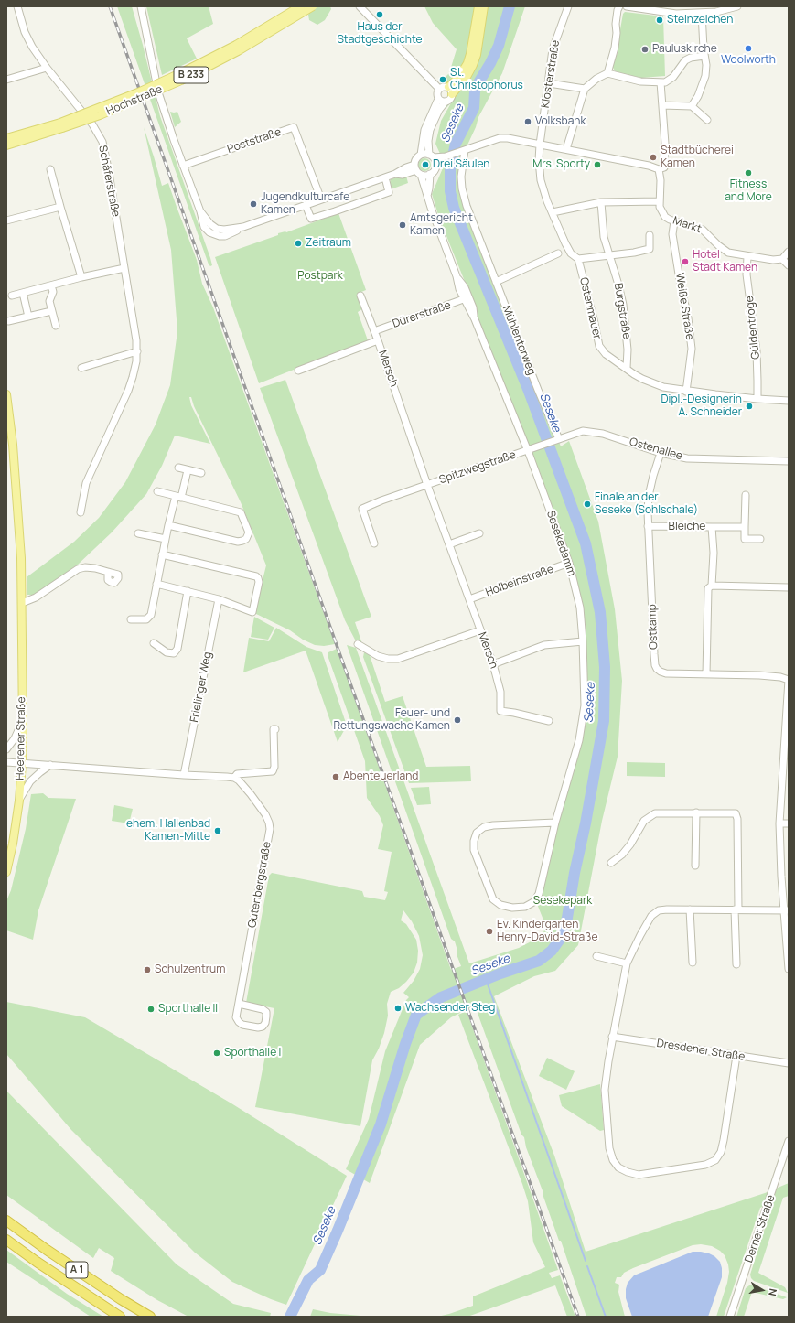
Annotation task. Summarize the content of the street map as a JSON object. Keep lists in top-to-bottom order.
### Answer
{
  "streets": {
    "highway": ["A 1"],
    "main road": ["B 233", "Hochstraße", "Heerener Straße"],
    "street": [
      "Klosterstraße",
      "Poststraße",
      "Schäferstraße",
      "Markt",
      "Weiße Straße",
      "Ostenmauer",
      "Burgstraße",
      "Dürerstraße",
      "Güldentröge",
      "Mühlentorweg",
      "Mersch",
      "Ostenallee",
      "Spitzwegstraße",
      "Bleiche",
      "Sesekedamm",
      "Holbeinstraße",
      "Ostkamp",
      "Frielinger Weg",
      "Gutenbergstraße",
      "Dresdener Straße",
      "Derner Straße"
    ]
  },
  "crossings": [
    ["Klosterstraße", "Ostenmauer"],
    ["Markt", "Weiße Straße"],
    ["Markt", "Güldentröge"],
    ["Weiße Straße", "Ostenmauer"],
    ["Ostenmauer", "Burgstraße"],
    ["Ostenmauer", "Güldentröge"],
    ["Dürerstraße", "Mersch"],
    ["Dürerstraße", "Sesekedamm"],
    ["Mühlentorweg", "Ostenallee"],
    ["Mersch", "Spitzwegstraße"],
    ["Mersch", "Holbeinstraße"],
    ["Ostenallee", "Spitzwegstraße"],
    ["Ostenallee", "Sesekedamm"],
    ["Ostenallee", "Ostkamp"],
    ["Spitzwegstraße", "Sesekedamm"],
    ["Bleiche", "Ostkamp"],
    ["Sesekedamm", "Holbeinstraße"]
  ],
  "water": ["Seseke"],
  "parks": ["Postpark", "Sesekepark"],
  "places": [
    "Haus der Stadtgeschichte",
    "Steinzeichen",
    "Woolworth",
    "Pauluskirche",
    "St. Christophorus",
    "Volksbank",
    "Stadtbücherei Kamen",
    "Drei Säulen",
    "Mrs. Sporty",
    "Fitness and More",
    "Jugendkulturcafe Kamen",
    "Amtsgericht Kamen",
    "Zeitraum",
    "Hotel Stadt Kamen",
    "Dipl.-Designerin A. Schneider",
    "Finale an der Seseke (Sohlschale)",
    "Feuer- und Rettungswache Kamen",
    "Abenteuerland",
    "ehem. Hallenbad Kamen-Mitte",
    "Ev. Kindergarten Henry-David-Straße",
    "Schulzentrum",
    "Wachsender Steg",
    "Sporthalle II",
    "Sporthalle I"
  ],
  "north": "right"
}
